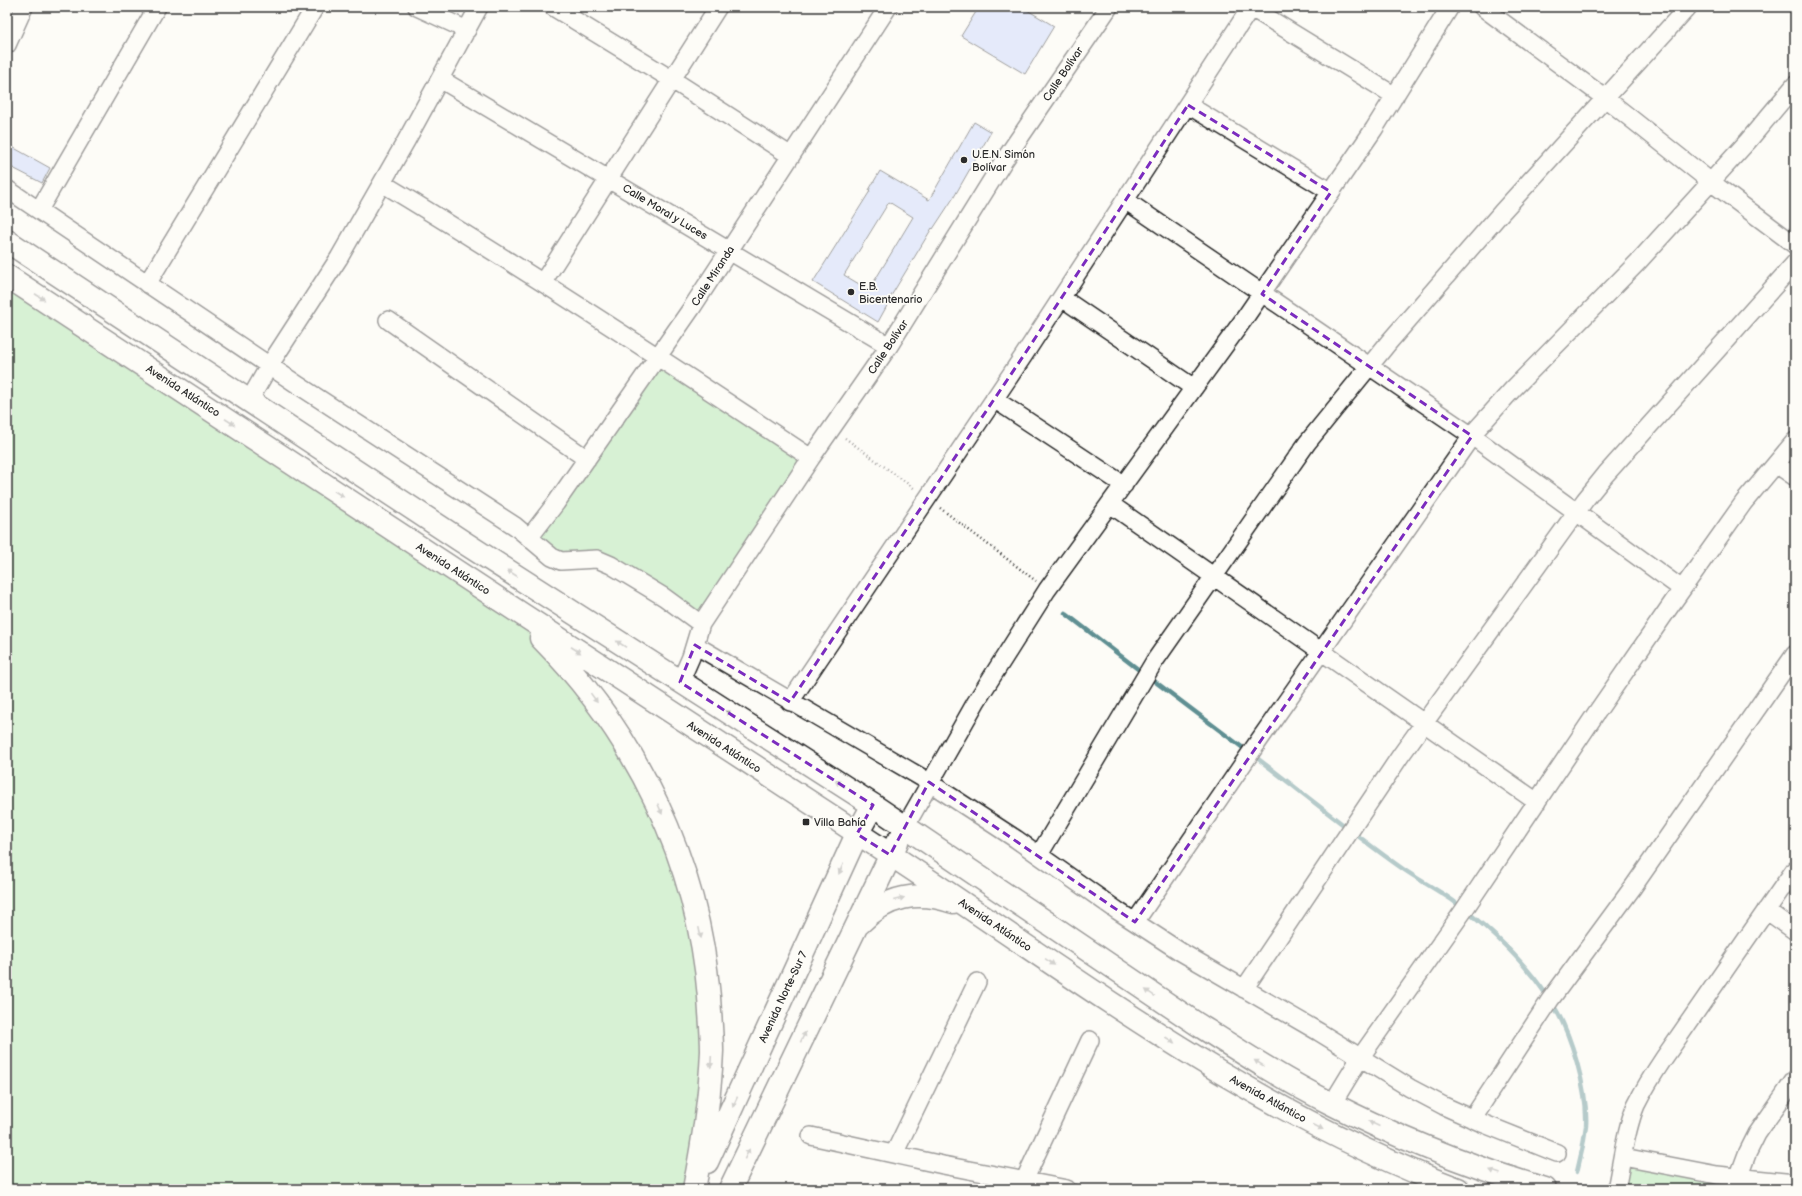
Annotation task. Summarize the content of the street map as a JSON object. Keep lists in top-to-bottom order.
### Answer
{
  "streets": {
    "main road": ["Avenida Atlántico", "Avenida Norte-Sur 7"],
    "street": ["Calle Bolívar", "Calle Moral y Luces", "Calle Miranda"]
  },
  "crossings": [
    ["Calle Bolívar", "Calle Moral y Luces"],
    ["Calle Moral y Luces", "Calle Miranda"],
    ["Avenida Atlántico", "Avenida Norte-Sur 7"]
  ],
  "places": {
    "other": ["U.E.N. Simón Bolívar", "E.B. Bicentenario"],
    "transit": ["Villa Bahía"]
  }
}
